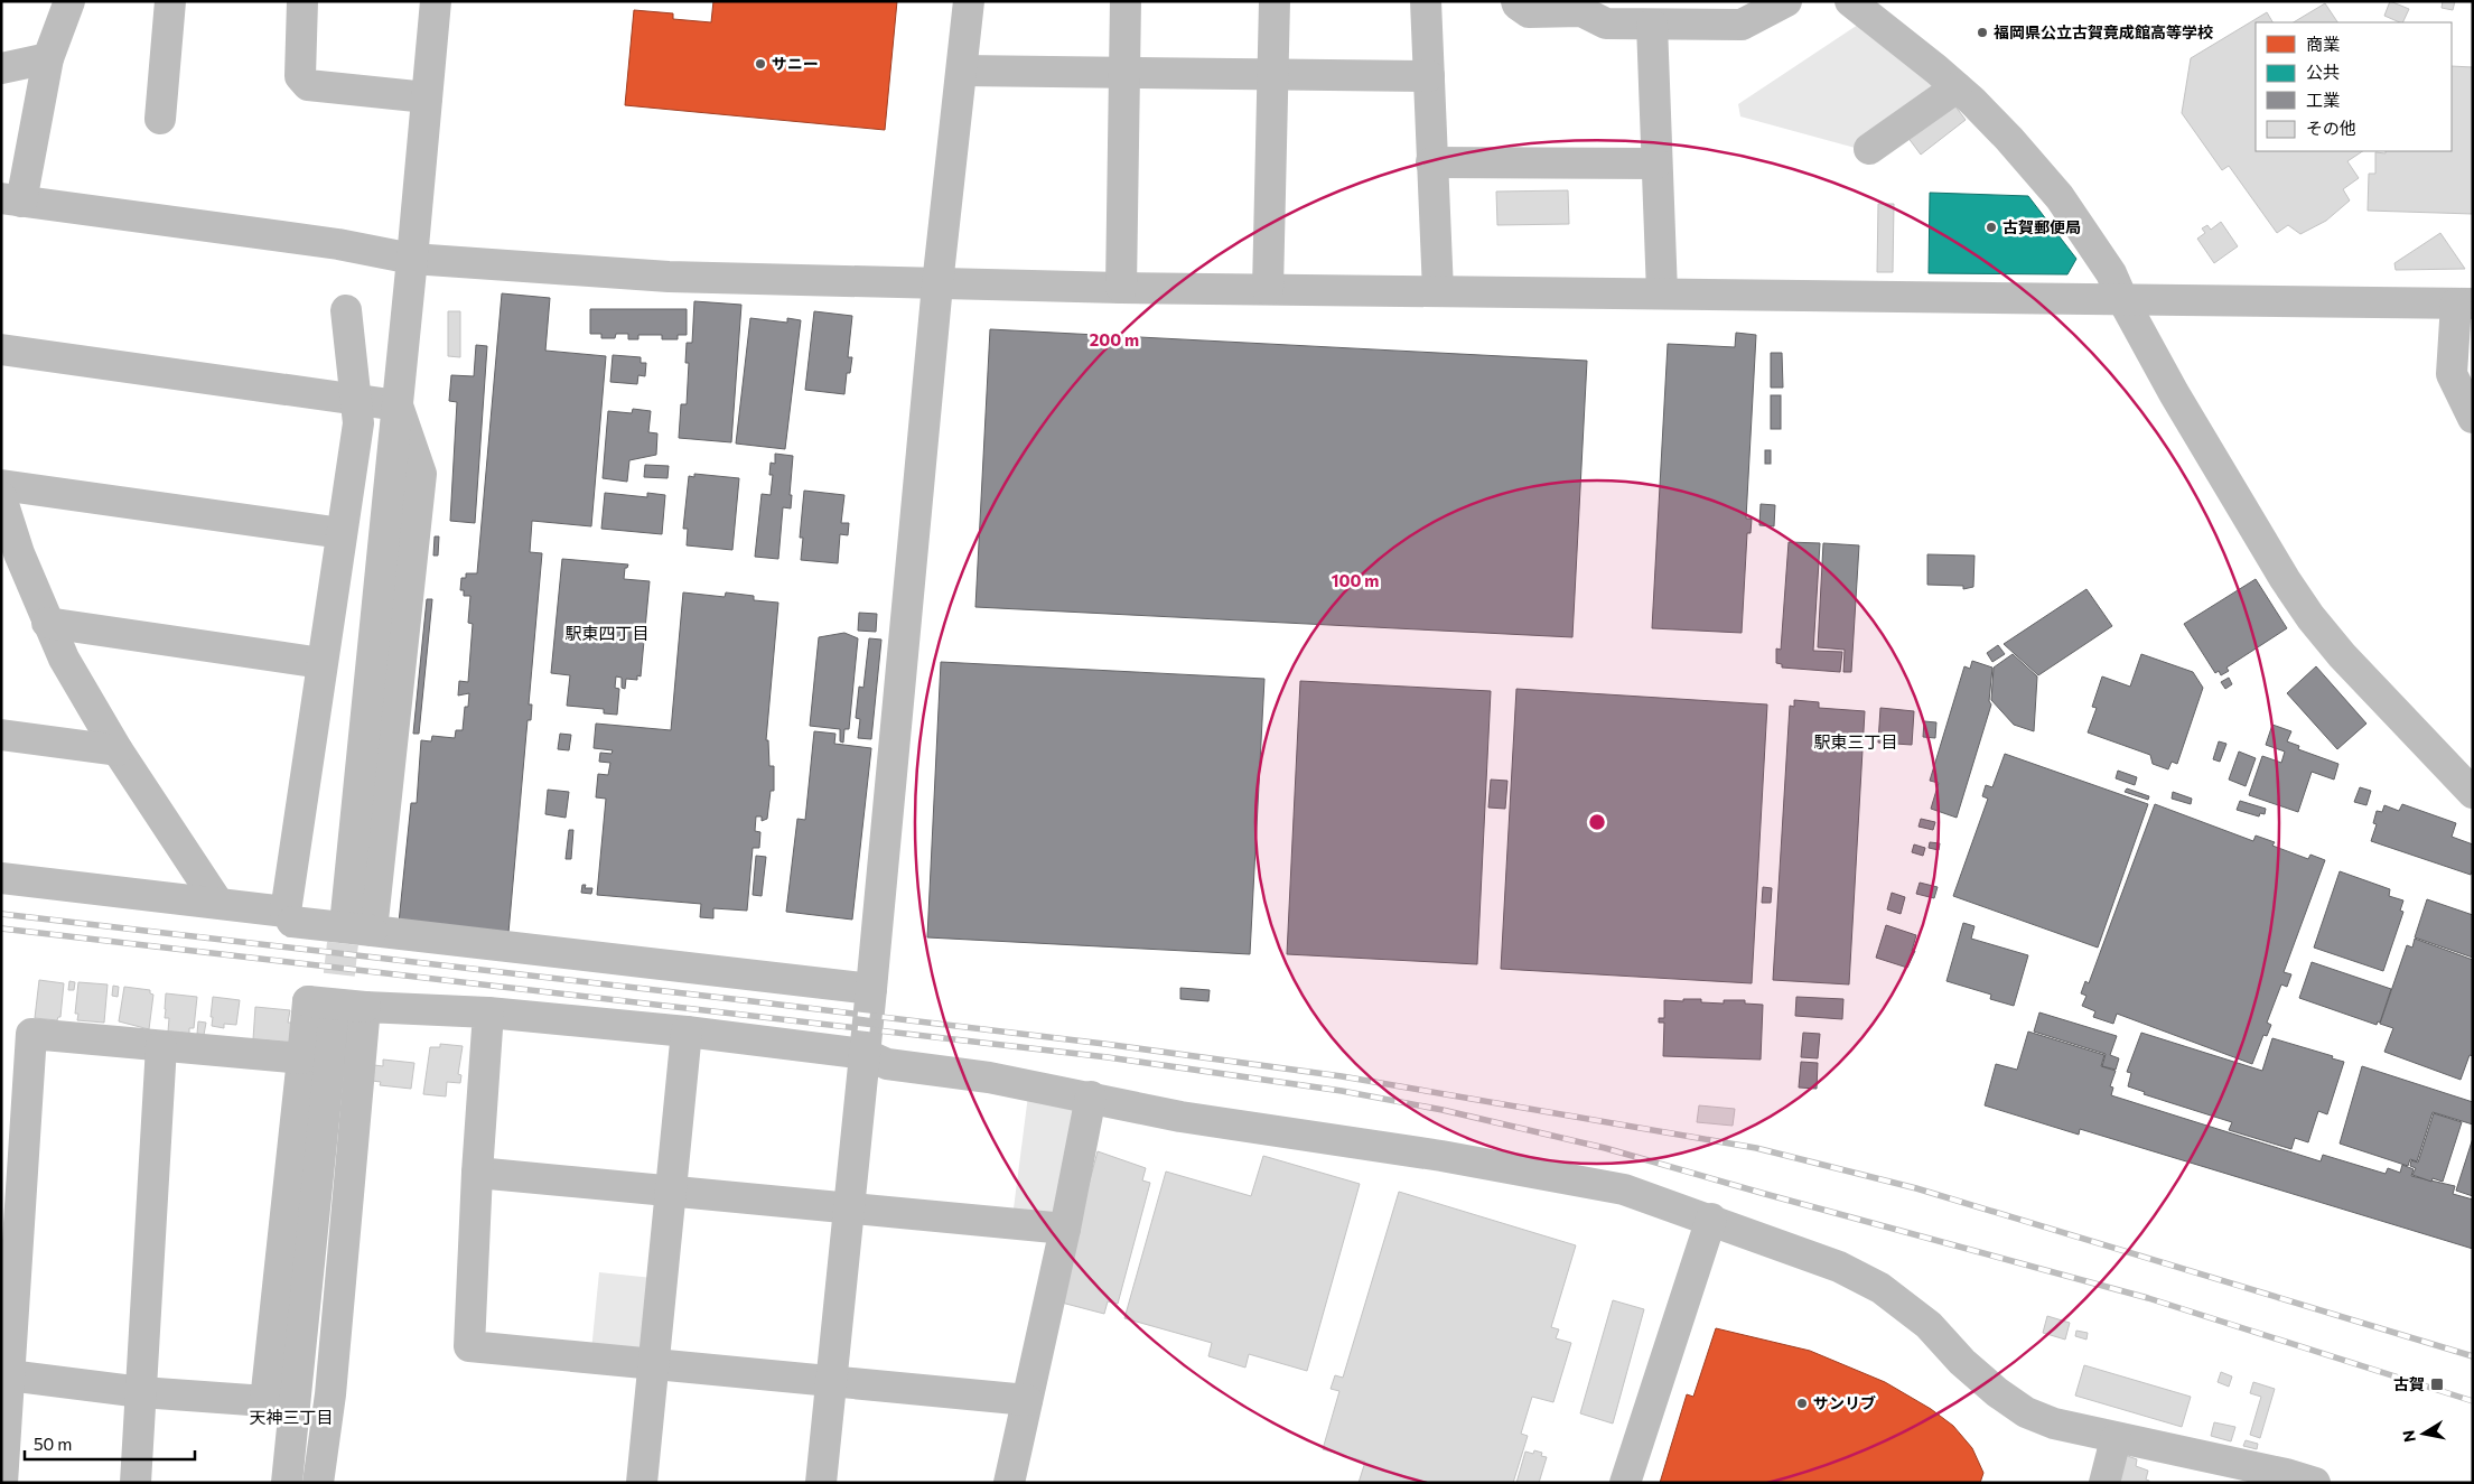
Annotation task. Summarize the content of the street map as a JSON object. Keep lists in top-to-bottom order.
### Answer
{
  "districts": ["駅東四丁目", "駅東三丁目", "天神三丁目"],
  "places": {
    "other": [
      "福岡県公立古賀竟成館高等学校",
      "サニー",
      "古賀郵便局",
      "サンリブ"
    ],
    "transit": ["古賀"]
  },
  "legend": [
    "商業",
    "公共",
    "工業",
    "その他"
  ],
  "scale_bar": "50 m",
  "north": "left",
  "rings": ["200 m", "100 m"]
}
